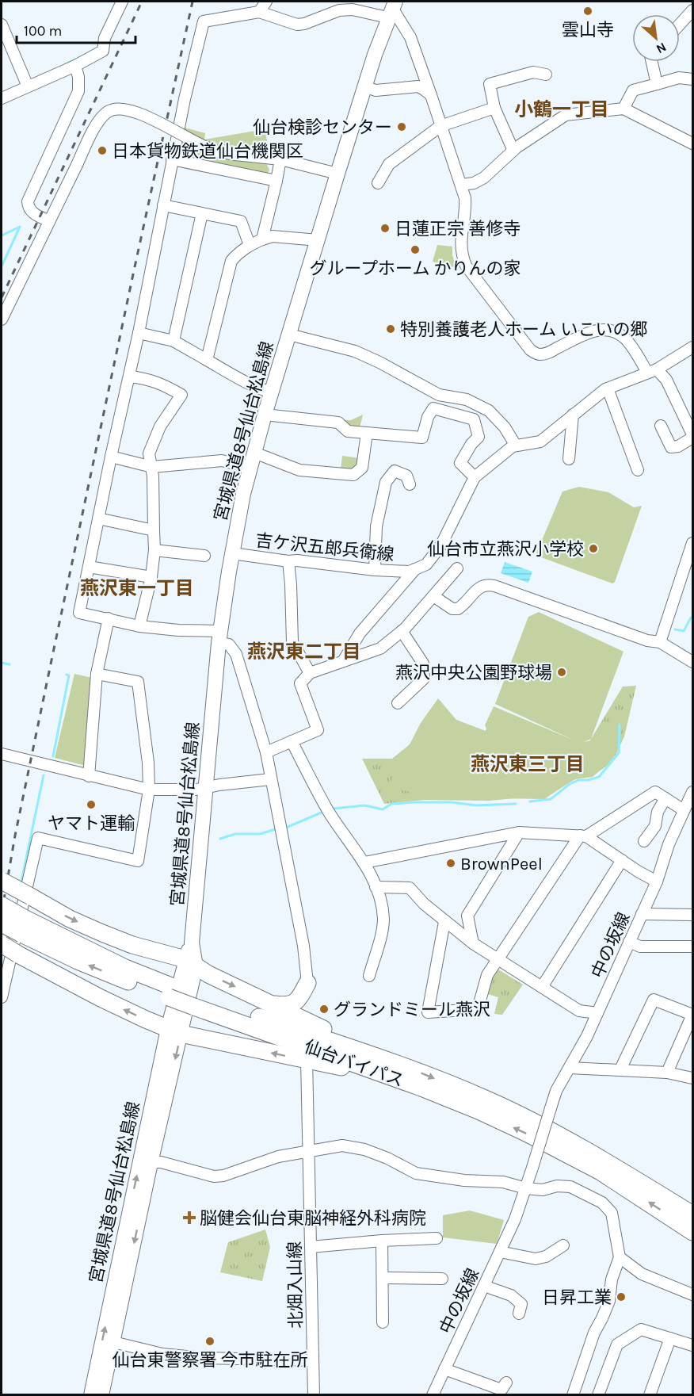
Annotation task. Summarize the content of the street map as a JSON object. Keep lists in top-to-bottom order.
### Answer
{
  "streets": {
    "highway": ["仙台バイパス"],
    "main road": ["宮城県道8号仙台松島線"],
    "street": ["吉ケ沢五郎兵衛線", "中の坂線", "北畑入山線"]
  },
  "crossings": [
    ["宮城県道8号仙台松島線", "吉ケ沢五郎兵衛線"]
  ],
  "districts": [
    "小鶴一丁目",
    "燕沢東一丁目",
    "燕沢東二丁目",
    "燕沢東三丁目"
  ],
  "places": {
    "other": [
      "雲山寺",
      "仙台検診センター",
      "日本貨物鉄道仙台機関区",
      "日蓮正宗 善修寺",
      "グループホーム かりんの家",
      "特別養護老人ホーム いこいの郷",
      "仙台市立燕沢小学校",
      "燕沢中央公園野球場",
      "ヤマト運輸",
      "BrownPeel",
      "グランドミール燕沢",
      "日昇工業",
      "仙台東警察署 今市駐在所"
    ],
    "health": ["脳健会仙台東脳神経外科病院"]
  },
  "scale_bar": "100 m",
  "north": "bottom right"
}
